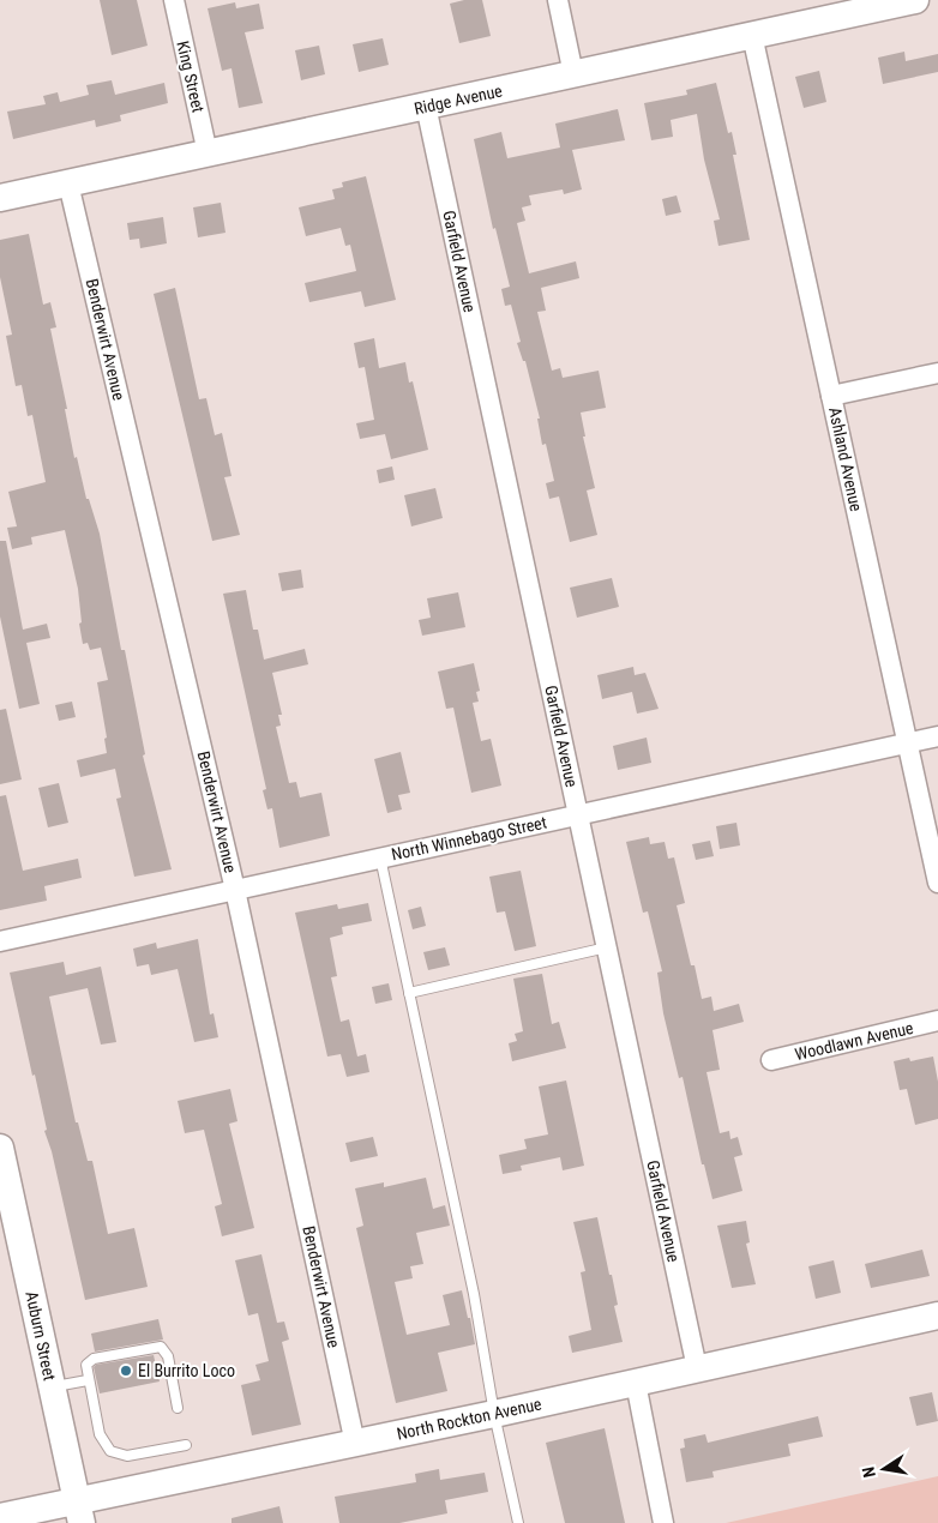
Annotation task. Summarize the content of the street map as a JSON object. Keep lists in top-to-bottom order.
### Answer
{
  "streets": {
    "main road": ["Ridge Avenue", "Auburn Street", "North Rockton Avenue"],
    "street": [
      "King Street",
      "Garfield Avenue",
      "Benderwirt Avenue",
      "Ashland Avenue",
      "North Winnebago Street",
      "Woodlawn Avenue"
    ]
  },
  "crossings": [
    ["King Street", "Ridge Avenue"],
    ["Ridge Avenue", "Garfield Avenue"],
    ["Ridge Avenue", "Benderwirt Avenue"],
    ["Ridge Avenue", "Ashland Avenue"],
    ["Garfield Avenue", "North Winnebago Street"],
    ["Garfield Avenue", "North Rockton Avenue"],
    ["Benderwirt Avenue", "North Winnebago Street"],
    ["Benderwirt Avenue", "North Rockton Avenue"],
    ["Ashland Avenue", "North Winnebago Street"],
    ["Auburn Street", "North Rockton Avenue"]
  ],
  "places": ["El Burrito Loco"],
  "north": "left"
}
